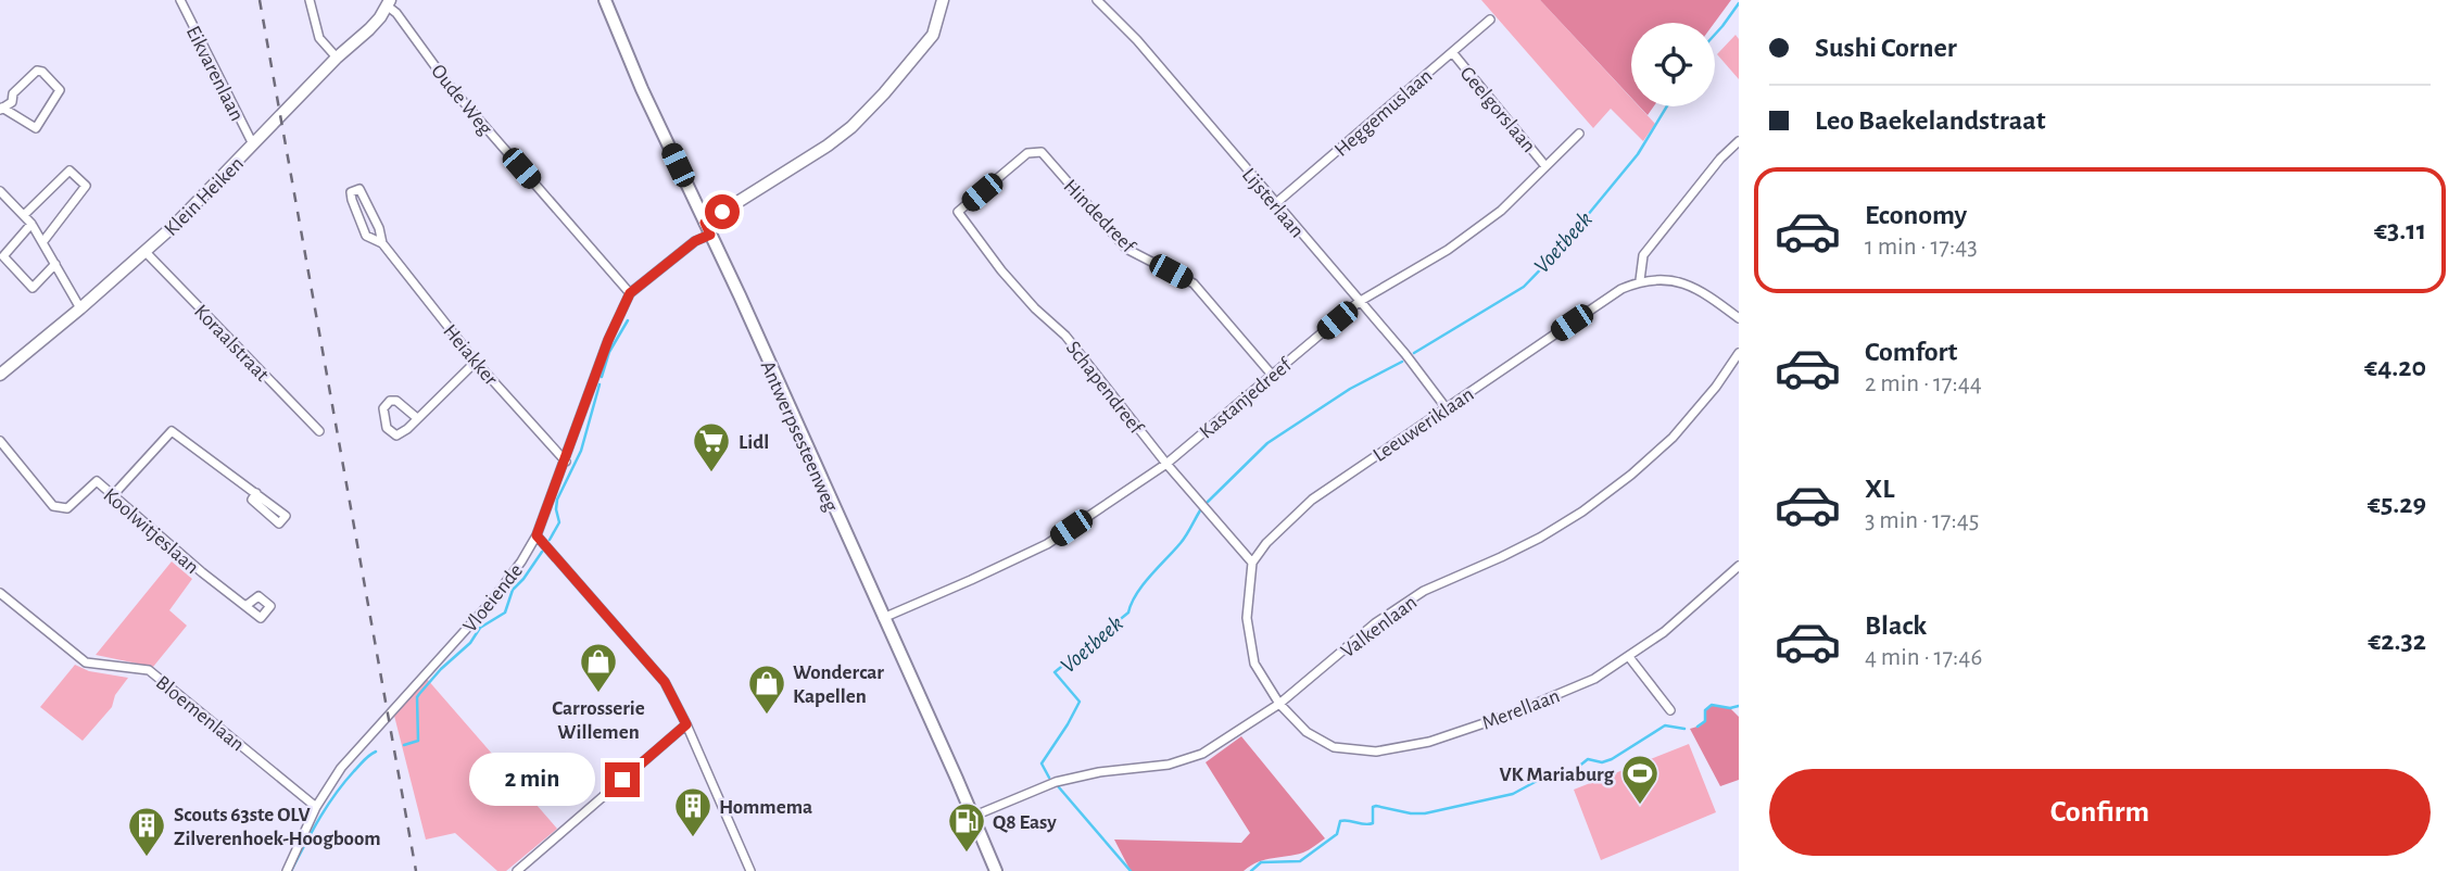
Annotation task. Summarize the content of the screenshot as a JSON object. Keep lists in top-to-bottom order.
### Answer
{
  "streets": {
    "main road": ["Antwerpsesteenweg"],
    "street": [
      "Eikvarenlaan",
      "Oude Weg",
      "Geelgorslaan",
      "Heggemuslaan",
      "Klein Heiken",
      "Lijsterlaan",
      "Hindedreef",
      "Koraalstraat",
      "Heiakker",
      "Schapendreef",
      "Kastanjedreef",
      "Leeuweriklaan",
      "Koolwitjeslaan",
      "Vloeiende",
      "Valkenlaan",
      "Merellaan",
      "Bloemenlaan"
    ]
  },
  "crossings": [
    ["Eikvarenlaan", "Klein Heiken"],
    ["Oude Weg", "Klein Heiken"],
    ["Oude Weg", "Vloeiende"],
    ["Geelgorslaan", "Heggemuslaan"],
    ["Geelgorslaan", "Kastanjedreef"],
    ["Heggemuslaan", "Lijsterlaan"],
    ["Klein Heiken", "Koraalstraat"],
    ["Lijsterlaan", "Kastanjedreef"],
    ["Lijsterlaan", "Leeuweriklaan"],
    ["Hindedreef", "Schapendreef"],
    ["Hindedreef", "Kastanjedreef"],
    ["Heiakker", "Vloeiende"],
    ["Schapendreef", "Kastanjedreef"],
    ["Schapendreef", "Leeuweriklaan"],
    ["Kastanjedreef", "Antwerpsesteenweg"],
    ["Antwerpsesteenweg", "Vloeiende"],
    ["Antwerpsesteenweg", "Valkenlaan"],
    ["Vloeiende", "Bloemenlaan"],
    ["Valkenlaan", "Merellaan"]
  ],
  "water": ["Voetbeek"],
  "places": {
    "supermarket": ["Lidl"],
    "shop": ["Carrosserie Willemen", "Wondercar Kapellen"],
    "sports": ["VK Mariaburg"],
    "building": ["Hommema", "Scouts 63ste OLV Zilverenhoek-Hoogboom"],
    "fuel station": ["Q8 Easy"]
  },
  "page": {
    "banner": ["Sushi Corner", "Leo Baekelandstraat"],
    "list": [
      {
        "name": "Economy",
        "note": "1 min · 17:43",
        "value": "€3.11"
      },
      {
        "name": "Comfort",
        "note": "2 min · 17:44",
        "value": "€4.20"
      },
      {
        "name": "XL",
        "note": "3 min · 17:45",
        "value": "€5.29"
      },
      {
        "name": "Black",
        "note": "4 min · 17:46",
        "value": "€2.32"
      }
    ],
    "bubble": "2 min",
    "buttons": "Confirm"
  }
}
